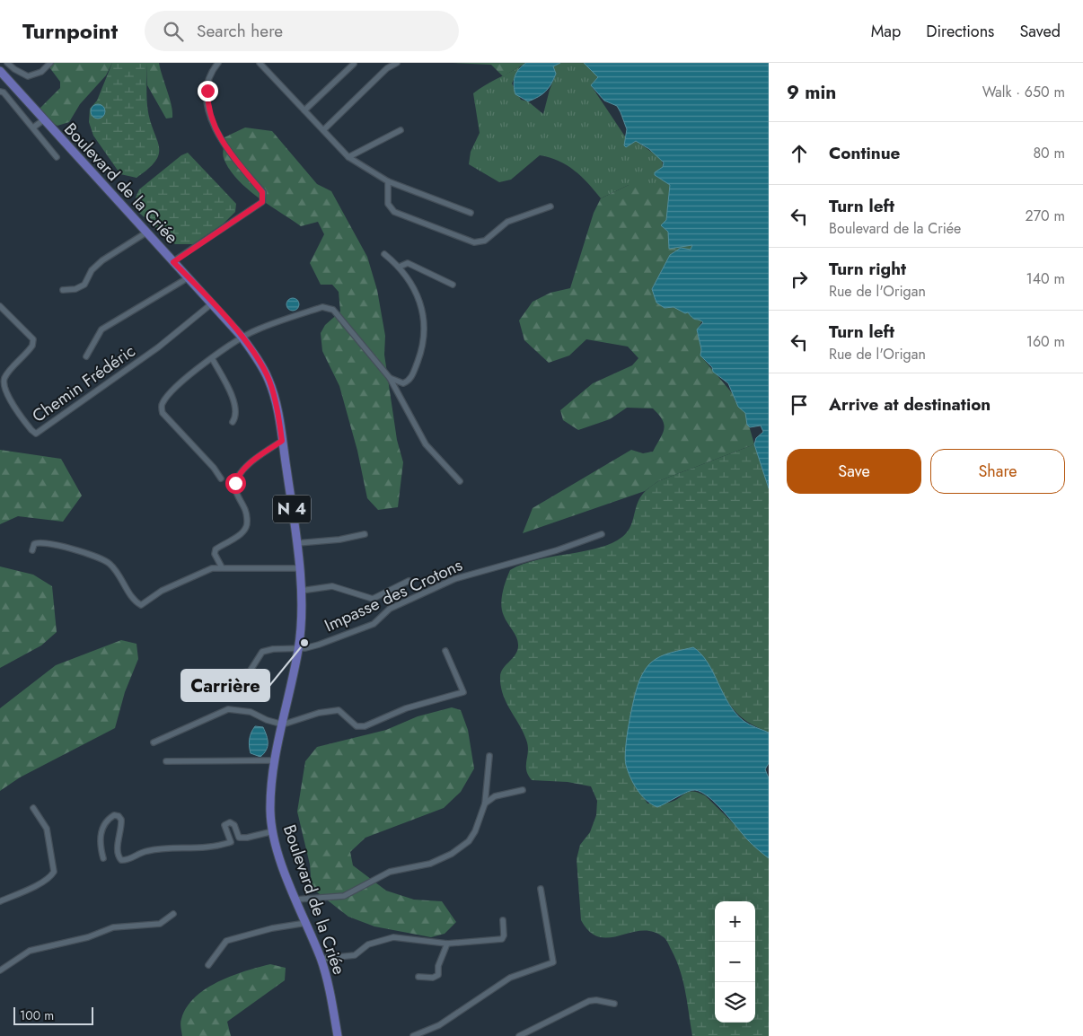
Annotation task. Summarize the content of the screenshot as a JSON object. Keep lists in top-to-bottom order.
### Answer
{
  "streets": {
    "main road": ["Boulevard de la Criée", "N 4"],
    "street": ["Chemin Frédéric", "Impasse des Crotons"]
  },
  "crossings": [
    ["Boulevard de la Criée", "Chemin Frédéric"],
    ["Boulevard de la Criée", "Impasse des Crotons"]
  ],
  "places": ["Carrière"],
  "scale_bar": "100 m",
  "page": {
    "header": "Turnpoint",
    "search": "Search here",
    "nav": ["Map", "Directions", "Saved"],
    "heading": ["9 min", "Walk · 650 m"],
    "list": [
      ["Continue", "80 m"],
      ["Turn left", "Boulevard de la Criée", "270 m"],
      ["Turn right", "Rue de l'Origan", "140 m"],
      ["Turn left", "Rue de l'Origan", "160 m"],
      "Arrive at destination"
    ],
    "buttons": ["Save", "Share"],
    "map_buttons": ["+", "−"],
    "scale": "100 m"
  }
}
